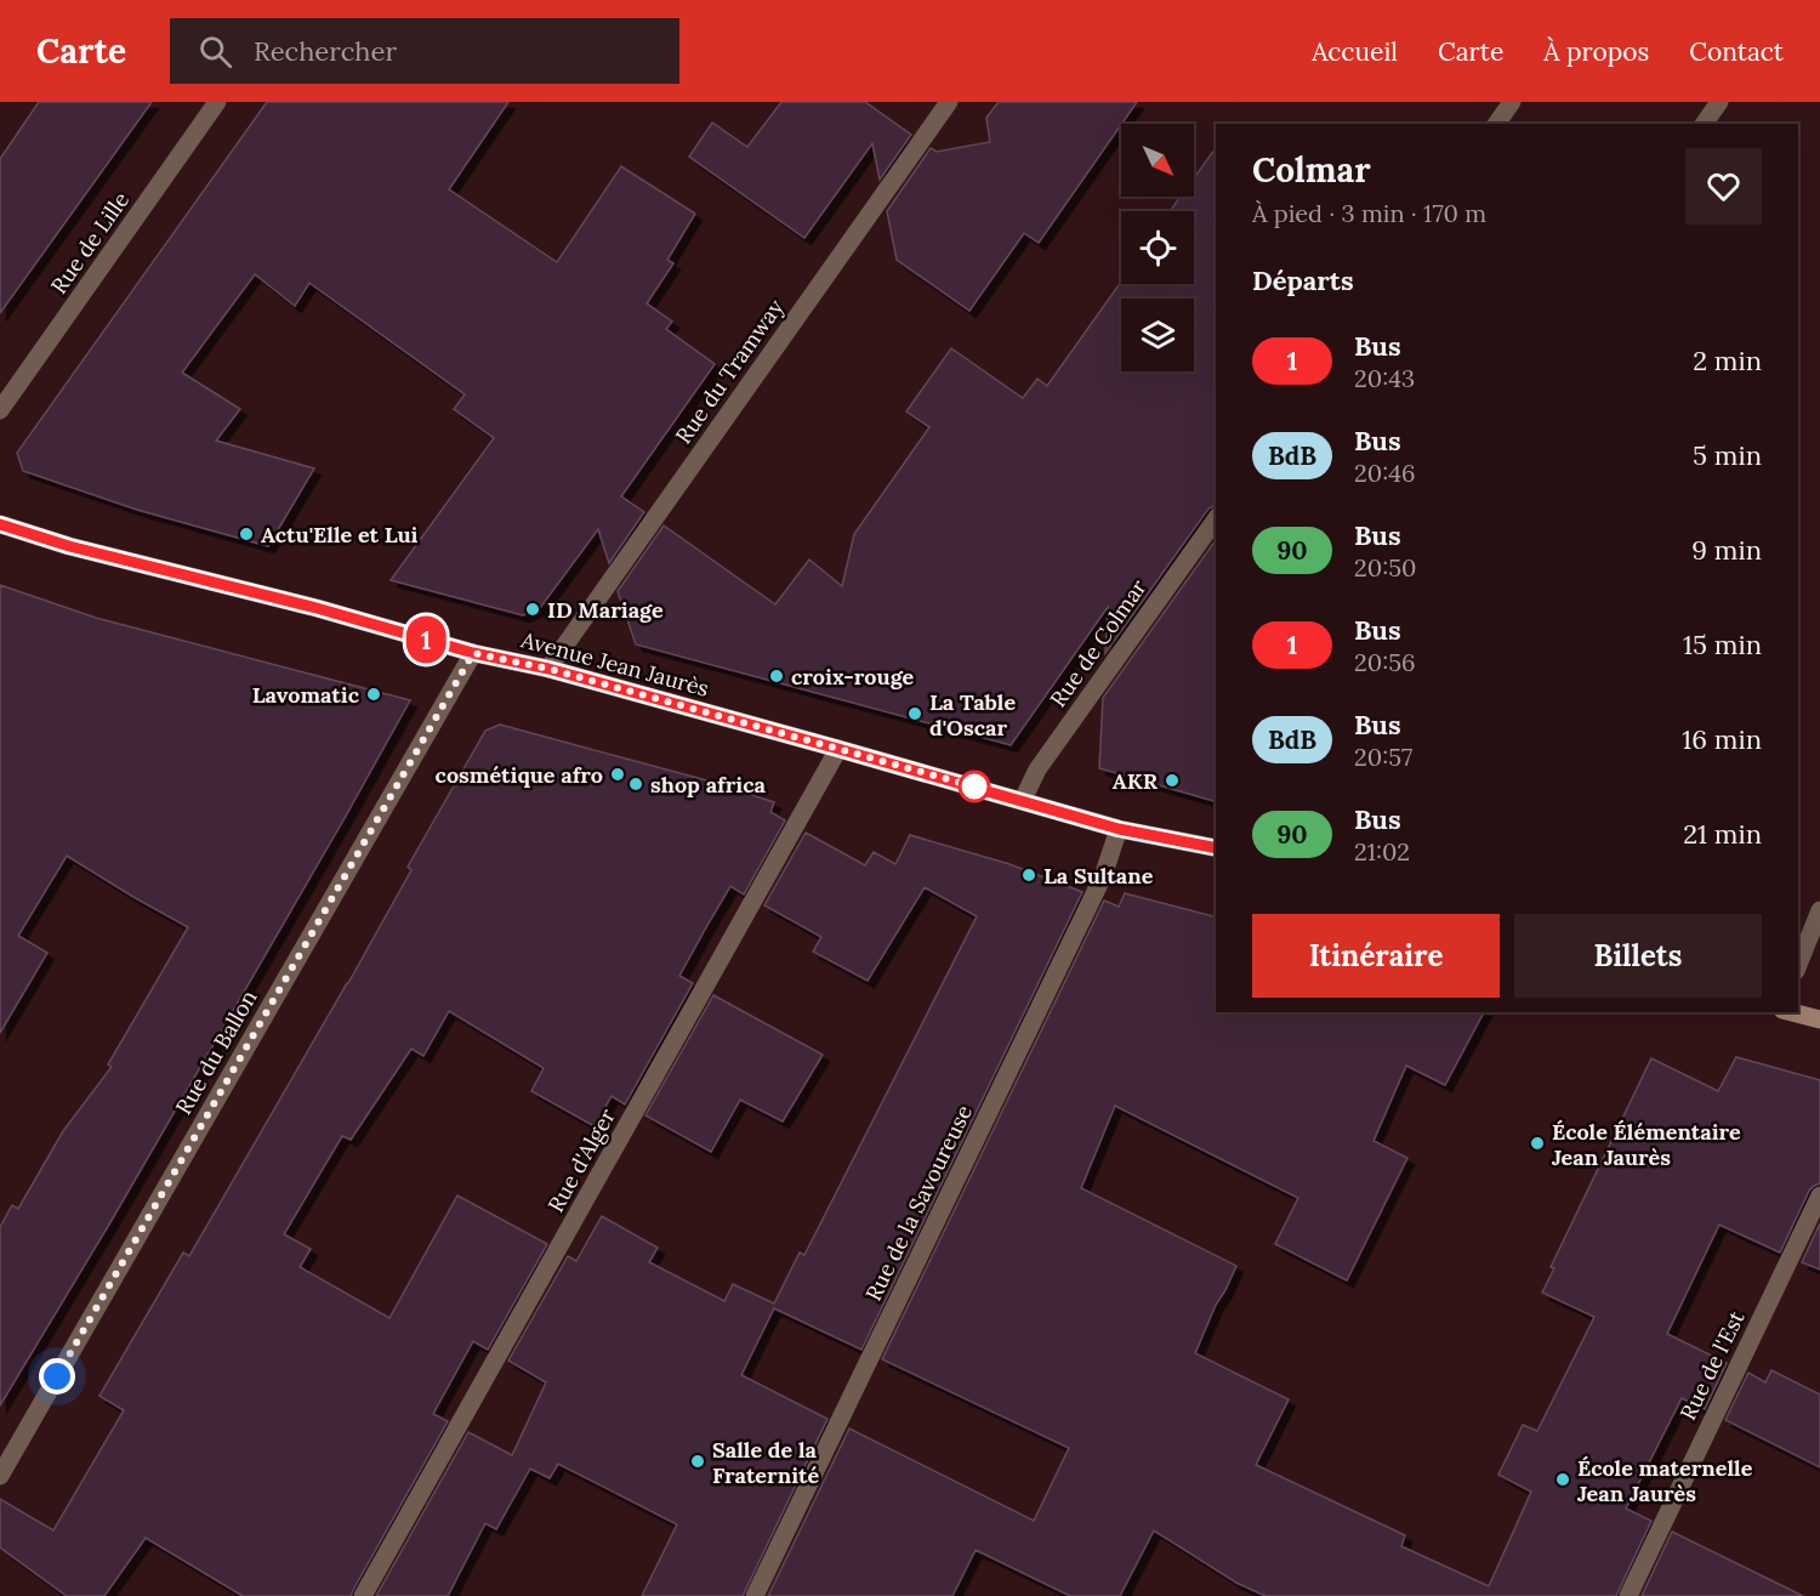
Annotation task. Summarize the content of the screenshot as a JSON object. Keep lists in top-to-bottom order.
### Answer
{
  "streets": {
    "main road": ["Avenue Jean Jaurès"],
    "street": [
      "Rue de Lille",
      "Rue du Tramway",
      "Rue de Colmar",
      "Rue du Ballon",
      "Rue d'Alger",
      "Rue de la Savoureuse",
      "Rue de l'Est"
    ]
  },
  "crossings": [
    ["Rue du Tramway", "Avenue Jean Jaurès"],
    ["Rue de Colmar", "Avenue Jean Jaurès"],
    ["Avenue Jean Jaurès", "Rue du Ballon"],
    ["Avenue Jean Jaurès", "Rue d'Alger"],
    ["Avenue Jean Jaurès", "Rue de la Savoureuse"]
  ],
  "places": [
    "Actu'Elle et Lui",
    "ID Mariage",
    "croix-rouge",
    "Lavomatic",
    "La Table d'Oscar",
    "cosmétique afro",
    "AKR",
    "shop africa",
    "La Sultane",
    "École Élémentaire Jean Jaurès",
    "Salle de la Fraternité",
    "École maternelle Jean Jaurès"
  ],
  "lines": ["bus line 1"],
  "north": "bottom right",
  "page": {
    "header": "Carte",
    "search": "Rechercher",
    "nav": [
      "Accueil",
      "Carte",
      "À propos",
      "Contact"
    ],
    "on_map": "1",
    "heading": [
      ["Colmar", "À pied · 3 min · 170 m"],
      "Départs"
    ],
    "list": [
      {
        "mark": "1",
        "name": "Bus",
        "note": "20:43",
        "value": "2 min"
      },
      {
        "mark": "BdB",
        "name": "Bus",
        "note": "20:46",
        "value": "5 min"
      },
      {
        "mark": "90",
        "name": "Bus",
        "note": "20:50",
        "value": "9 min"
      },
      {
        "mark": "1",
        "name": "Bus",
        "note": "20:56",
        "value": "15 min"
      },
      {
        "mark": "BdB",
        "name": "Bus",
        "note": "20:57",
        "value": "16 min"
      },
      {
        "mark": "90",
        "name": "Bus",
        "note": "21:02",
        "value": "21 min"
      }
    ],
    "buttons": ["Itinéraire", "Billets"]
  }
}
